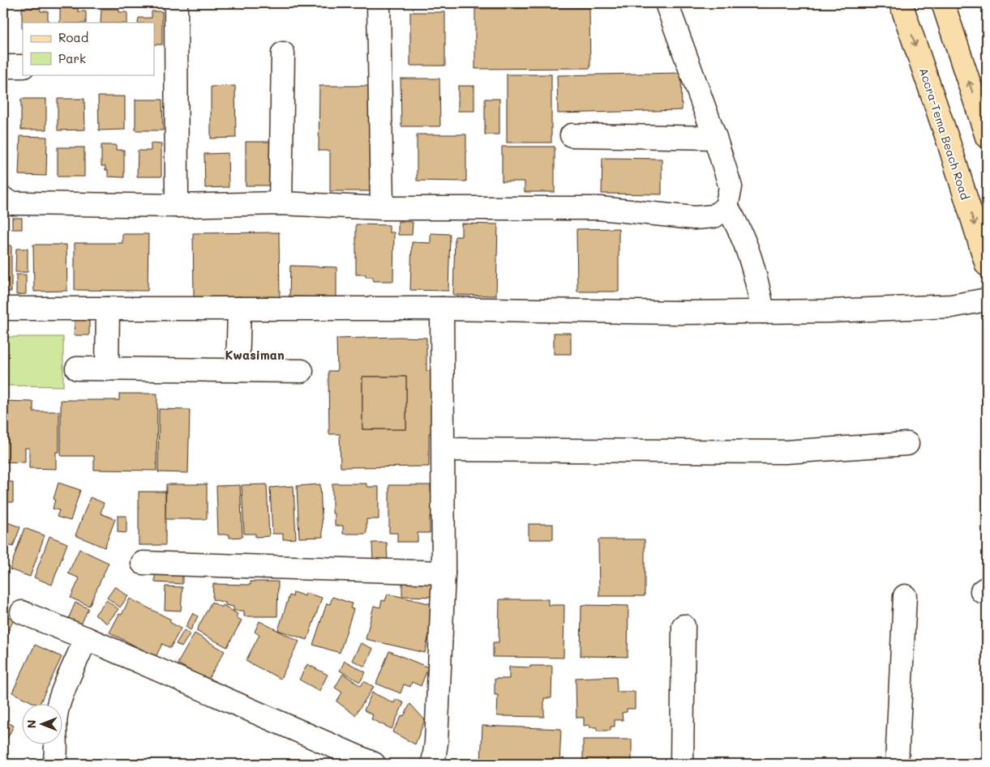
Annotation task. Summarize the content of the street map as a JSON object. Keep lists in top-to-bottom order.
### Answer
{
  "streets": {
    "main road": ["Accra-Tema Beach Road"]
  },
  "districts": ["Kwasiman"],
  "legend": ["Road", "Park"],
  "north": "left"
}
